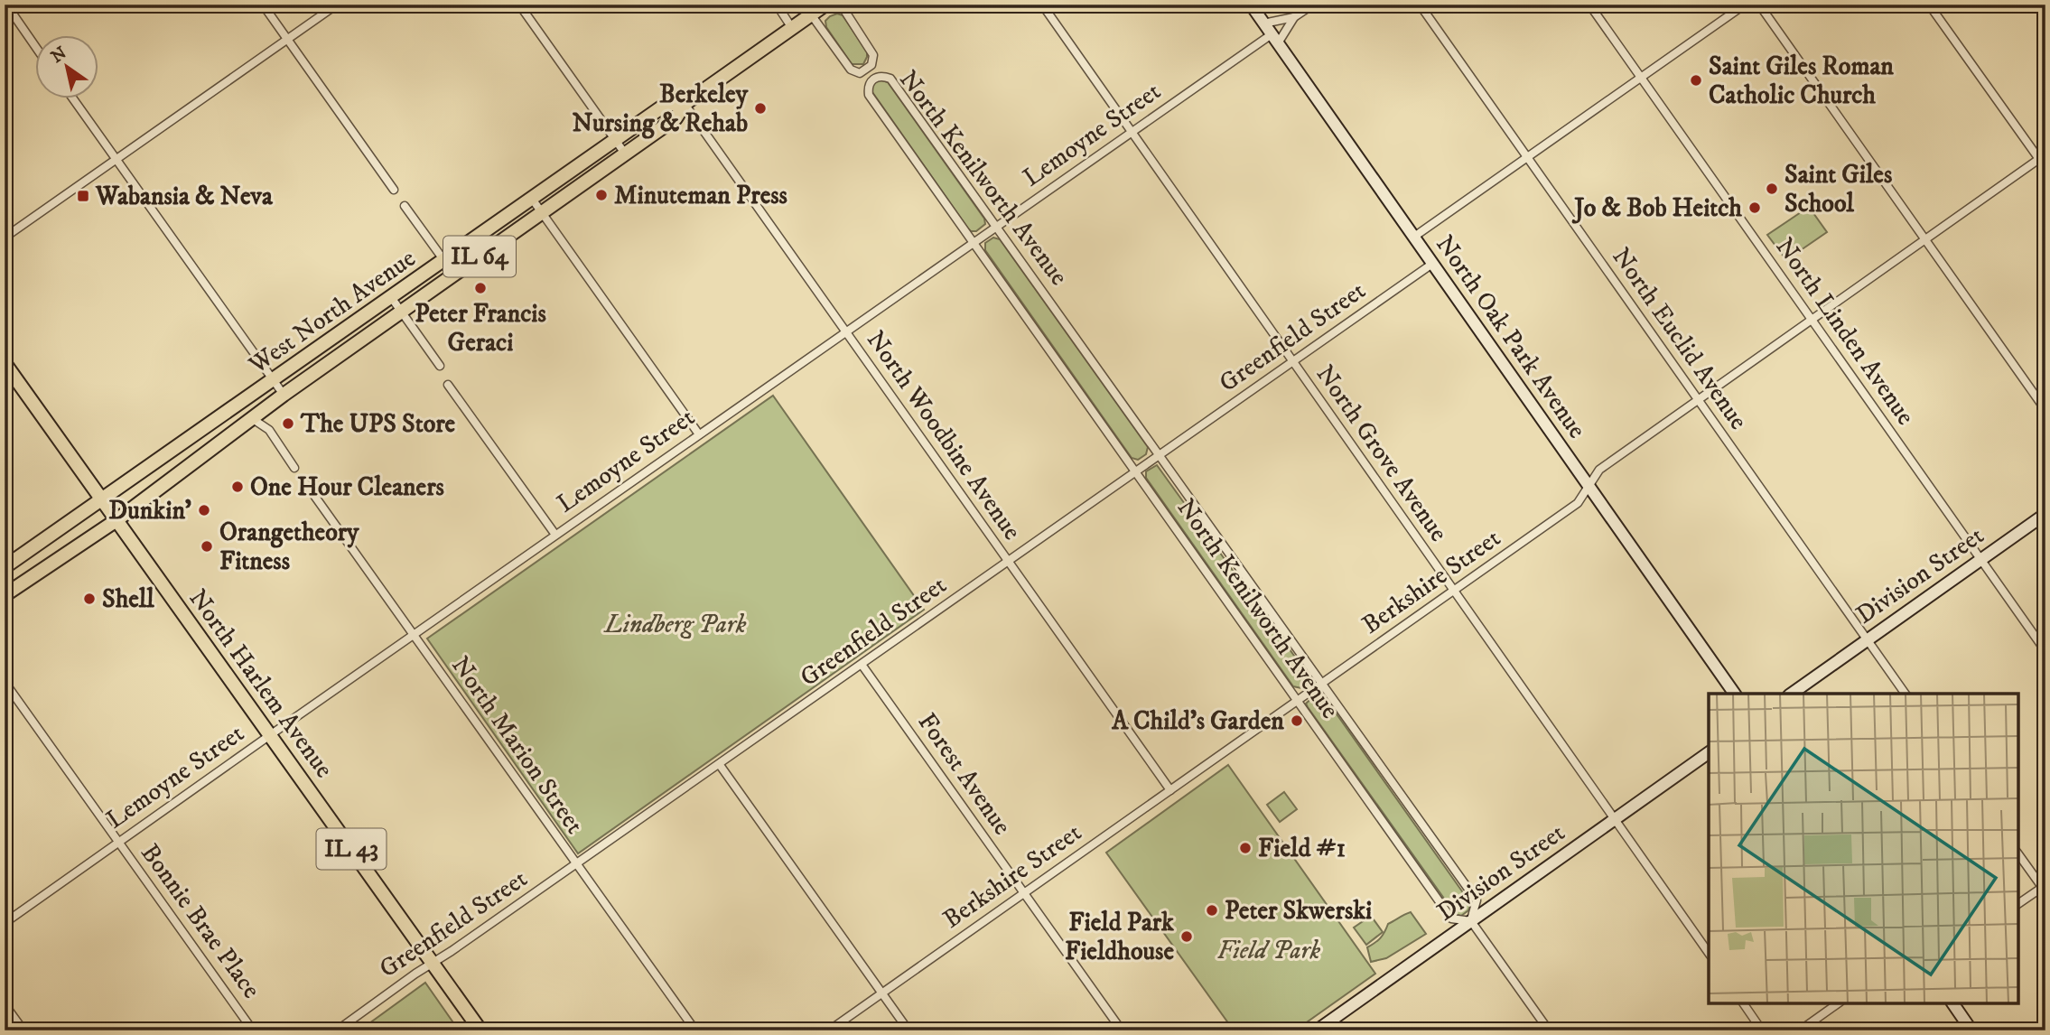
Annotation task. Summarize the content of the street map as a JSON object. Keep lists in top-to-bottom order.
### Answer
{
  "streets": {
    "main road": [
      "IL 64",
      "West North Avenue",
      "North Harlem Avenue",
      "IL 43"
    ],
    "street": [
      "Lemoyne Street",
      "North Kenilworth Avenue",
      "North Linden Avenue",
      "Greenfield Street",
      "North Oak Park Avenue",
      "North Euclid Avenue",
      "North Woodbine Avenue",
      "North Grove Avenue",
      "Division Street",
      "Berkshire Street",
      "North Marion Street",
      "Forest Avenue",
      "Bonnie Brae Place"
    ]
  },
  "crossings": [
    ["Lemoyne Street", "North Kenilworth Avenue"],
    ["Lemoyne Street", "North Oak Park Avenue"],
    ["Lemoyne Street", "North Woodbine Avenue"],
    ["Lemoyne Street", "North Grove Avenue"],
    ["Lemoyne Street", "North Harlem Avenue"],
    ["Lemoyne Street", "North Marion Street"],
    ["Lemoyne Street", "Bonnie Brae Place"],
    ["North Kenilworth Avenue", "West North Avenue"],
    ["North Kenilworth Avenue", "Greenfield Street"],
    ["North Kenilworth Avenue", "Division Street"],
    ["North Kenilworth Avenue", "Berkshire Street"],
    ["IL 64", "West North Avenue"],
    ["IL 64", "North Harlem Avenue"],
    ["West North Avenue", "North Woodbine Avenue"],
    ["West North Avenue", "North Harlem Avenue"],
    ["North Linden Avenue", "Division Street"],
    ["North Linden Avenue", "Berkshire Street"],
    ["Greenfield Street", "North Oak Park Avenue"],
    ["Greenfield Street", "North Woodbine Avenue"],
    ["Greenfield Street", "North Grove Avenue"],
    ["Greenfield Street", "North Harlem Avenue"],
    ["Greenfield Street", "North Marion Street"],
    ["Greenfield Street", "Forest Avenue"],
    ["North Oak Park Avenue", "Berkshire Street"],
    ["North Euclid Avenue", "Division Street"],
    ["North Euclid Avenue", "Berkshire Street"],
    ["North Woodbine Avenue", "Berkshire Street"],
    ["North Grove Avenue", "Division Street"],
    ["North Grove Avenue", "Berkshire Street"],
    ["Berkshire Street", "Forest Avenue"]
  ],
  "parks": ["Lindberg Park", "Field Park"],
  "places": {
    "other": [
      "Saint Giles Roman Catholic Church",
      "Berkeley Nursing & Rehab",
      "Saint Giles School",
      "Minuteman Press",
      "Jo & Bob Heitch",
      "Peter Francis Geraci",
      "The UPS Store",
      "One Hour Cleaners",
      "Dunkin'",
      "Orangetheory Fitness",
      "Shell",
      "A Child's Garden",
      "Field #1",
      "Peter Skwerski",
      "Field Park Fieldhouse"
    ],
    "transit": ["Wabansia & Neva"]
  },
  "north": "top left"
}
